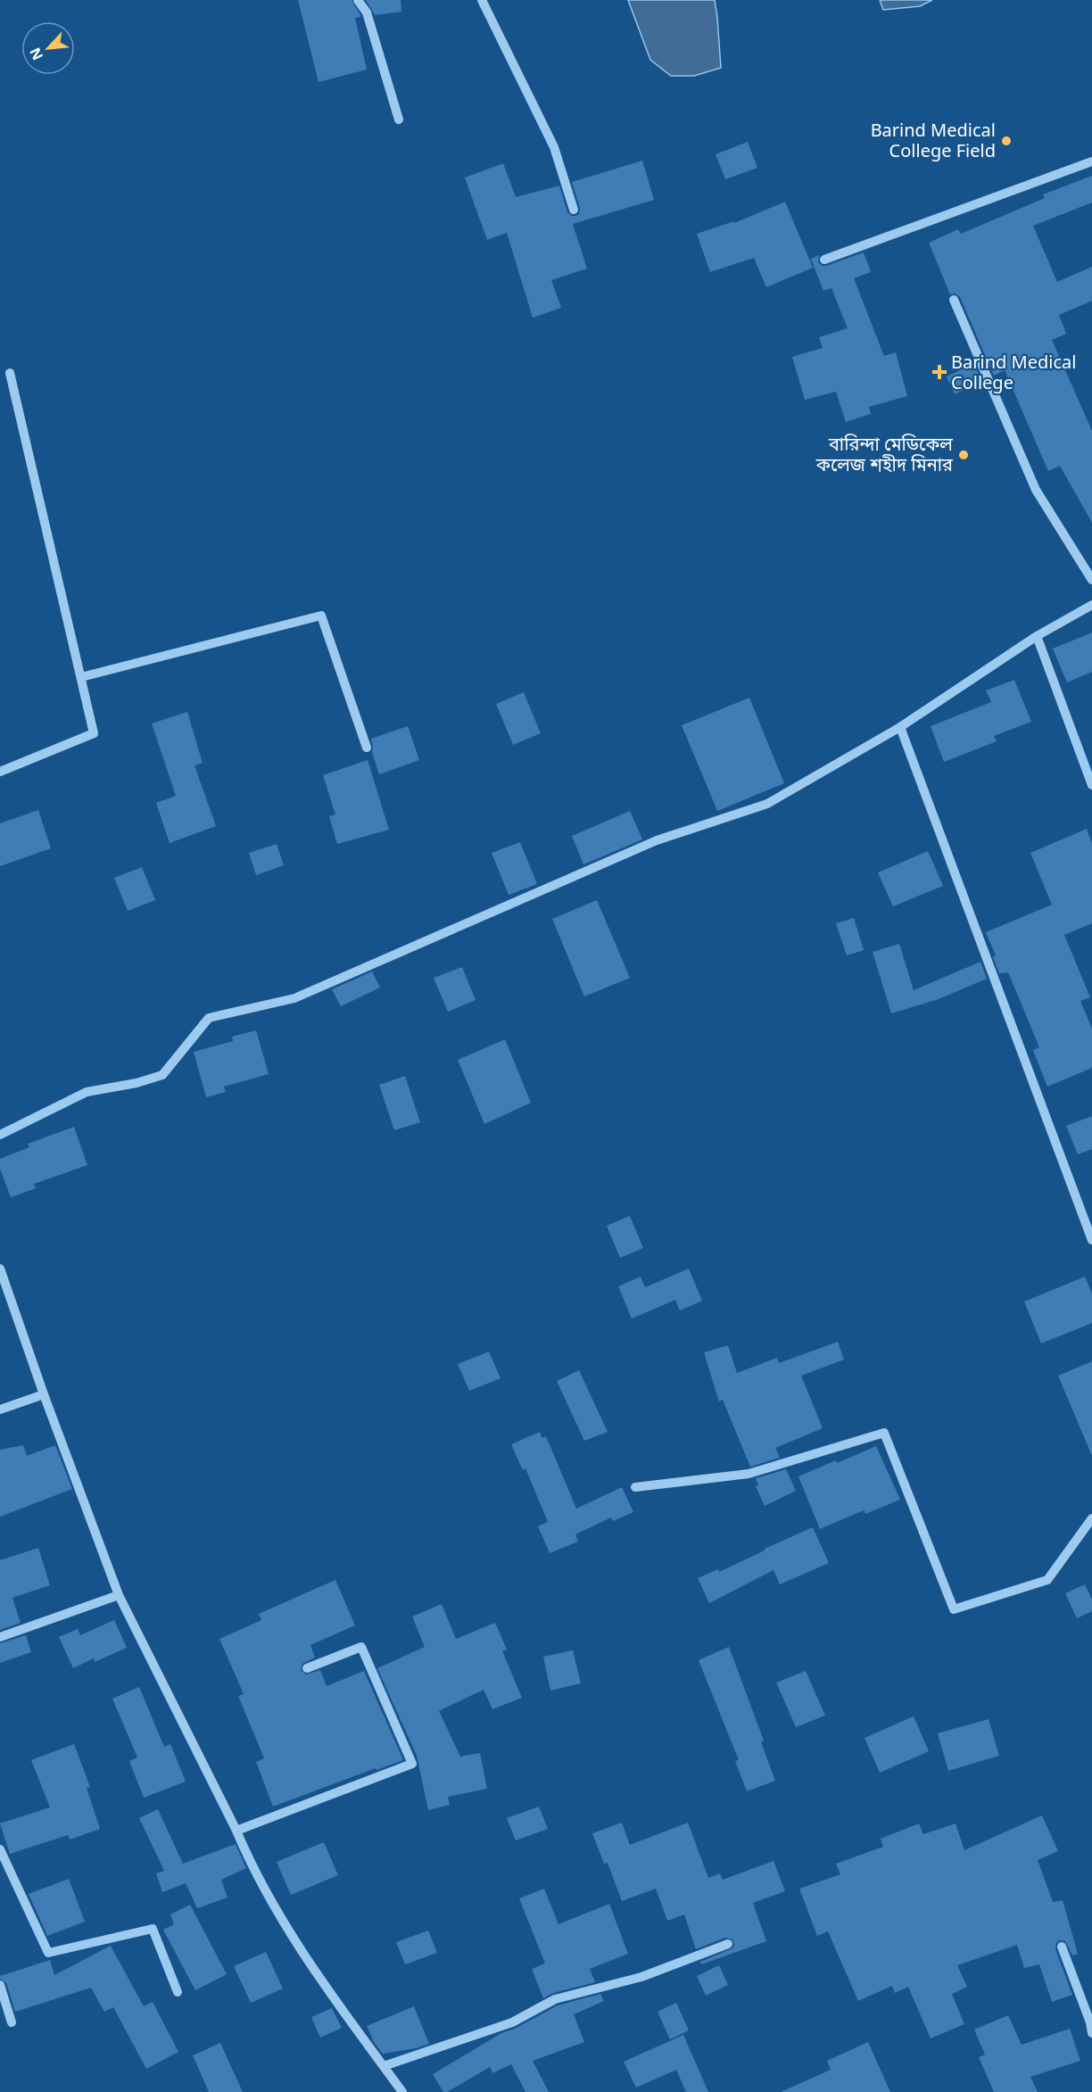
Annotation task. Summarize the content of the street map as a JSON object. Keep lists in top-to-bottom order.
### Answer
{
  "places": {
    "other": ["Barind Medical College Field", "বারিন্দা মেডিকেল কলেজ শহীদ মিনার"],
    "health": ["Barind Medical College"]
  },
  "north": "bottom left"
}
